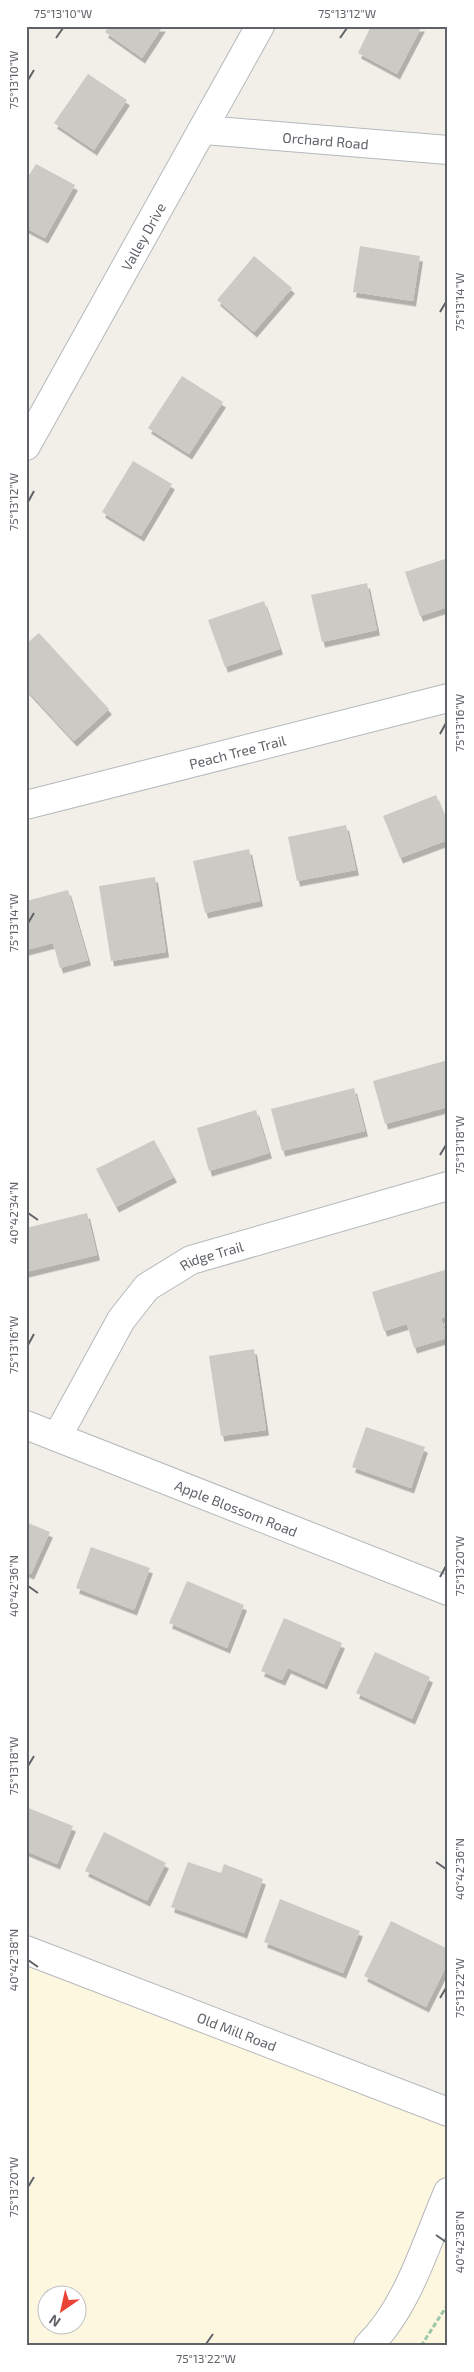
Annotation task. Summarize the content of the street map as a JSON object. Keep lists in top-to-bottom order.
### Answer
{
  "streets": {
    "street": [
      "Orchard Road",
      "Valley Drive",
      "Peach Tree Trail",
      "Ridge Trail",
      "Apple Blossom Road",
      "Old Mill Road"
    ]
  },
  "crossings": [
    ["Orchard Road", "Valley Drive"],
    ["Ridge Trail", "Apple Blossom Road"]
  ],
  "north": "bottom left",
  "coordinates": [
    "75°13'10\"W",
    "75°13'12\"W",
    "75°13'14\"W",
    "75°13'16\"W",
    "75°13'18\"W",
    "40°42'34\"N",
    "75°13'20\"W",
    "40°42'36\"N",
    "40°42'38\"N",
    "75°13'22\"W"
  ]
}
